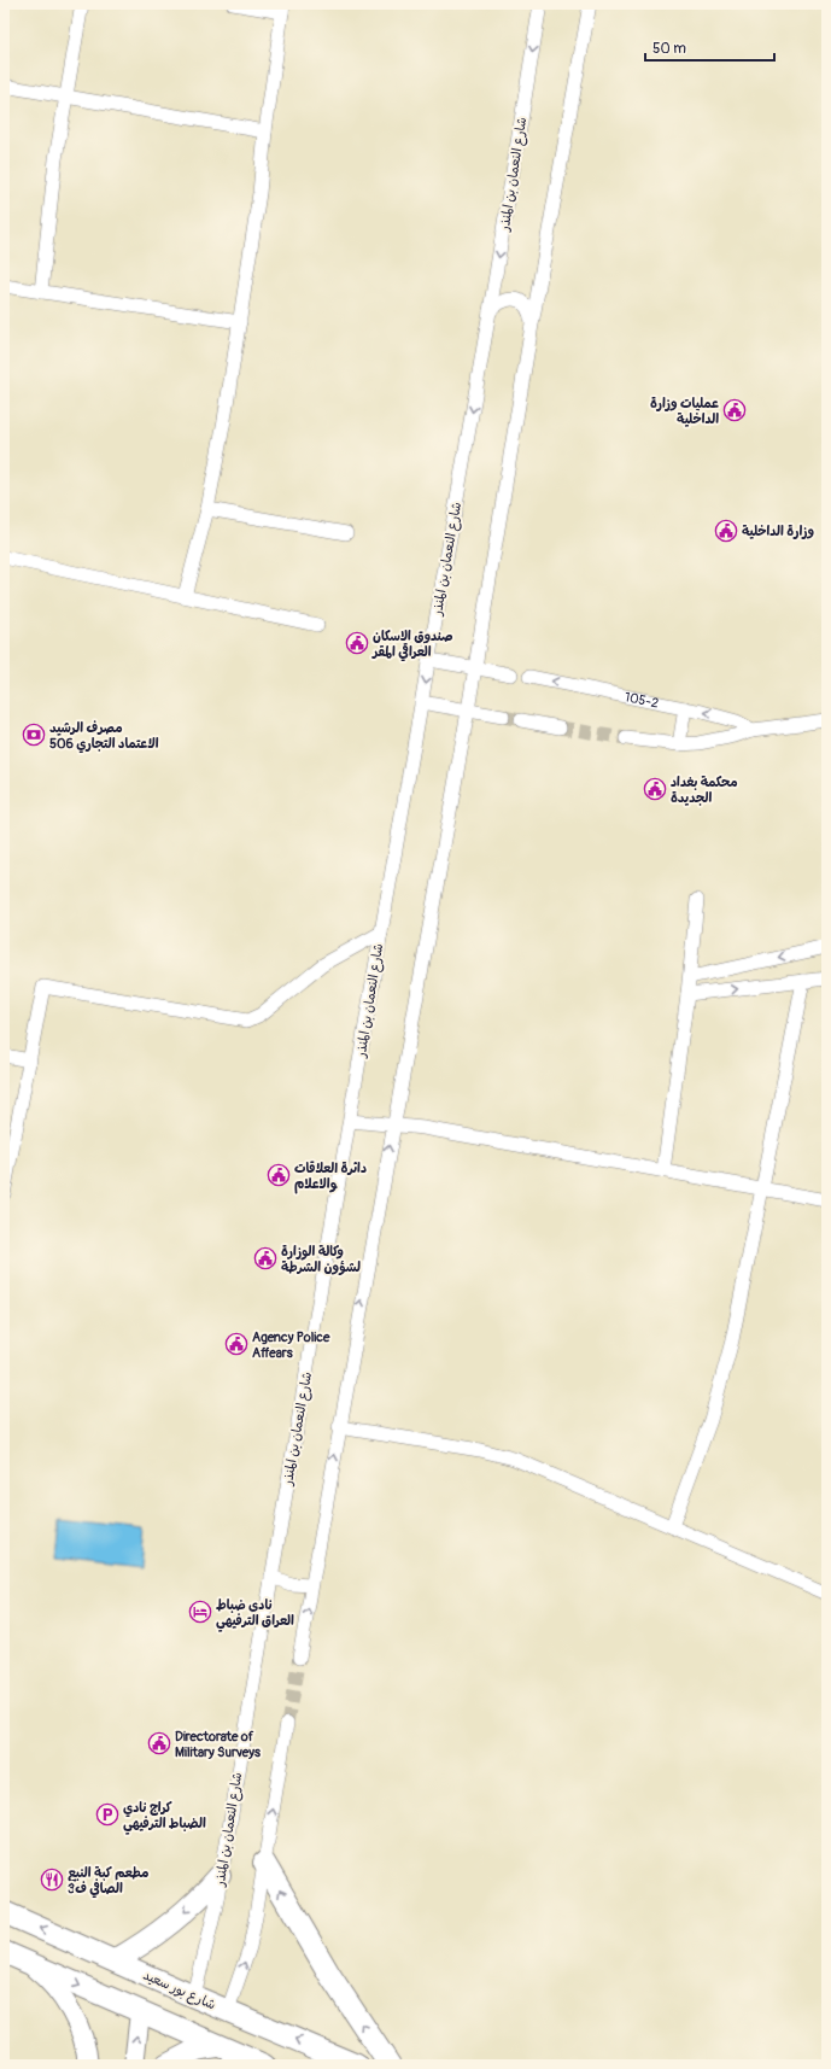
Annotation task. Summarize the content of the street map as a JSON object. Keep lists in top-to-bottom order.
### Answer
{
  "streets": {
    "main road": ["شارع بور سعيد"],
    "street": ["شارع النعمان بن المنذر", "105-2"]
  },
  "crossings": [
    ["شارع النعمان بن المنذر", "شارع بور سعيد"]
  ],
  "places": {
    "public building": [
      "عمليات وزارة الداخلية",
      "وزارة الداخلية",
      "صندوق الاسكان العراقي المقر",
      "محكمة بغداد الجديدة",
      "دائرة العلاقات والاعلام",
      "وكالة الوزارة لشؤون الشرطة",
      "Agency Police Affears",
      "Directorate of Military Surveys"
    ],
    "bank": ["مصرف الرشيد الاعتماد التجاري 506"],
    "hotel": ["نادي ضباط العراق الترفيهي"],
    "parking": ["كراج نادي الضباط الترفيهي"],
    "restaurant": ["مطعم كبة النبع الصافي ف3"]
  },
  "scale_bar": "50 m"
}
